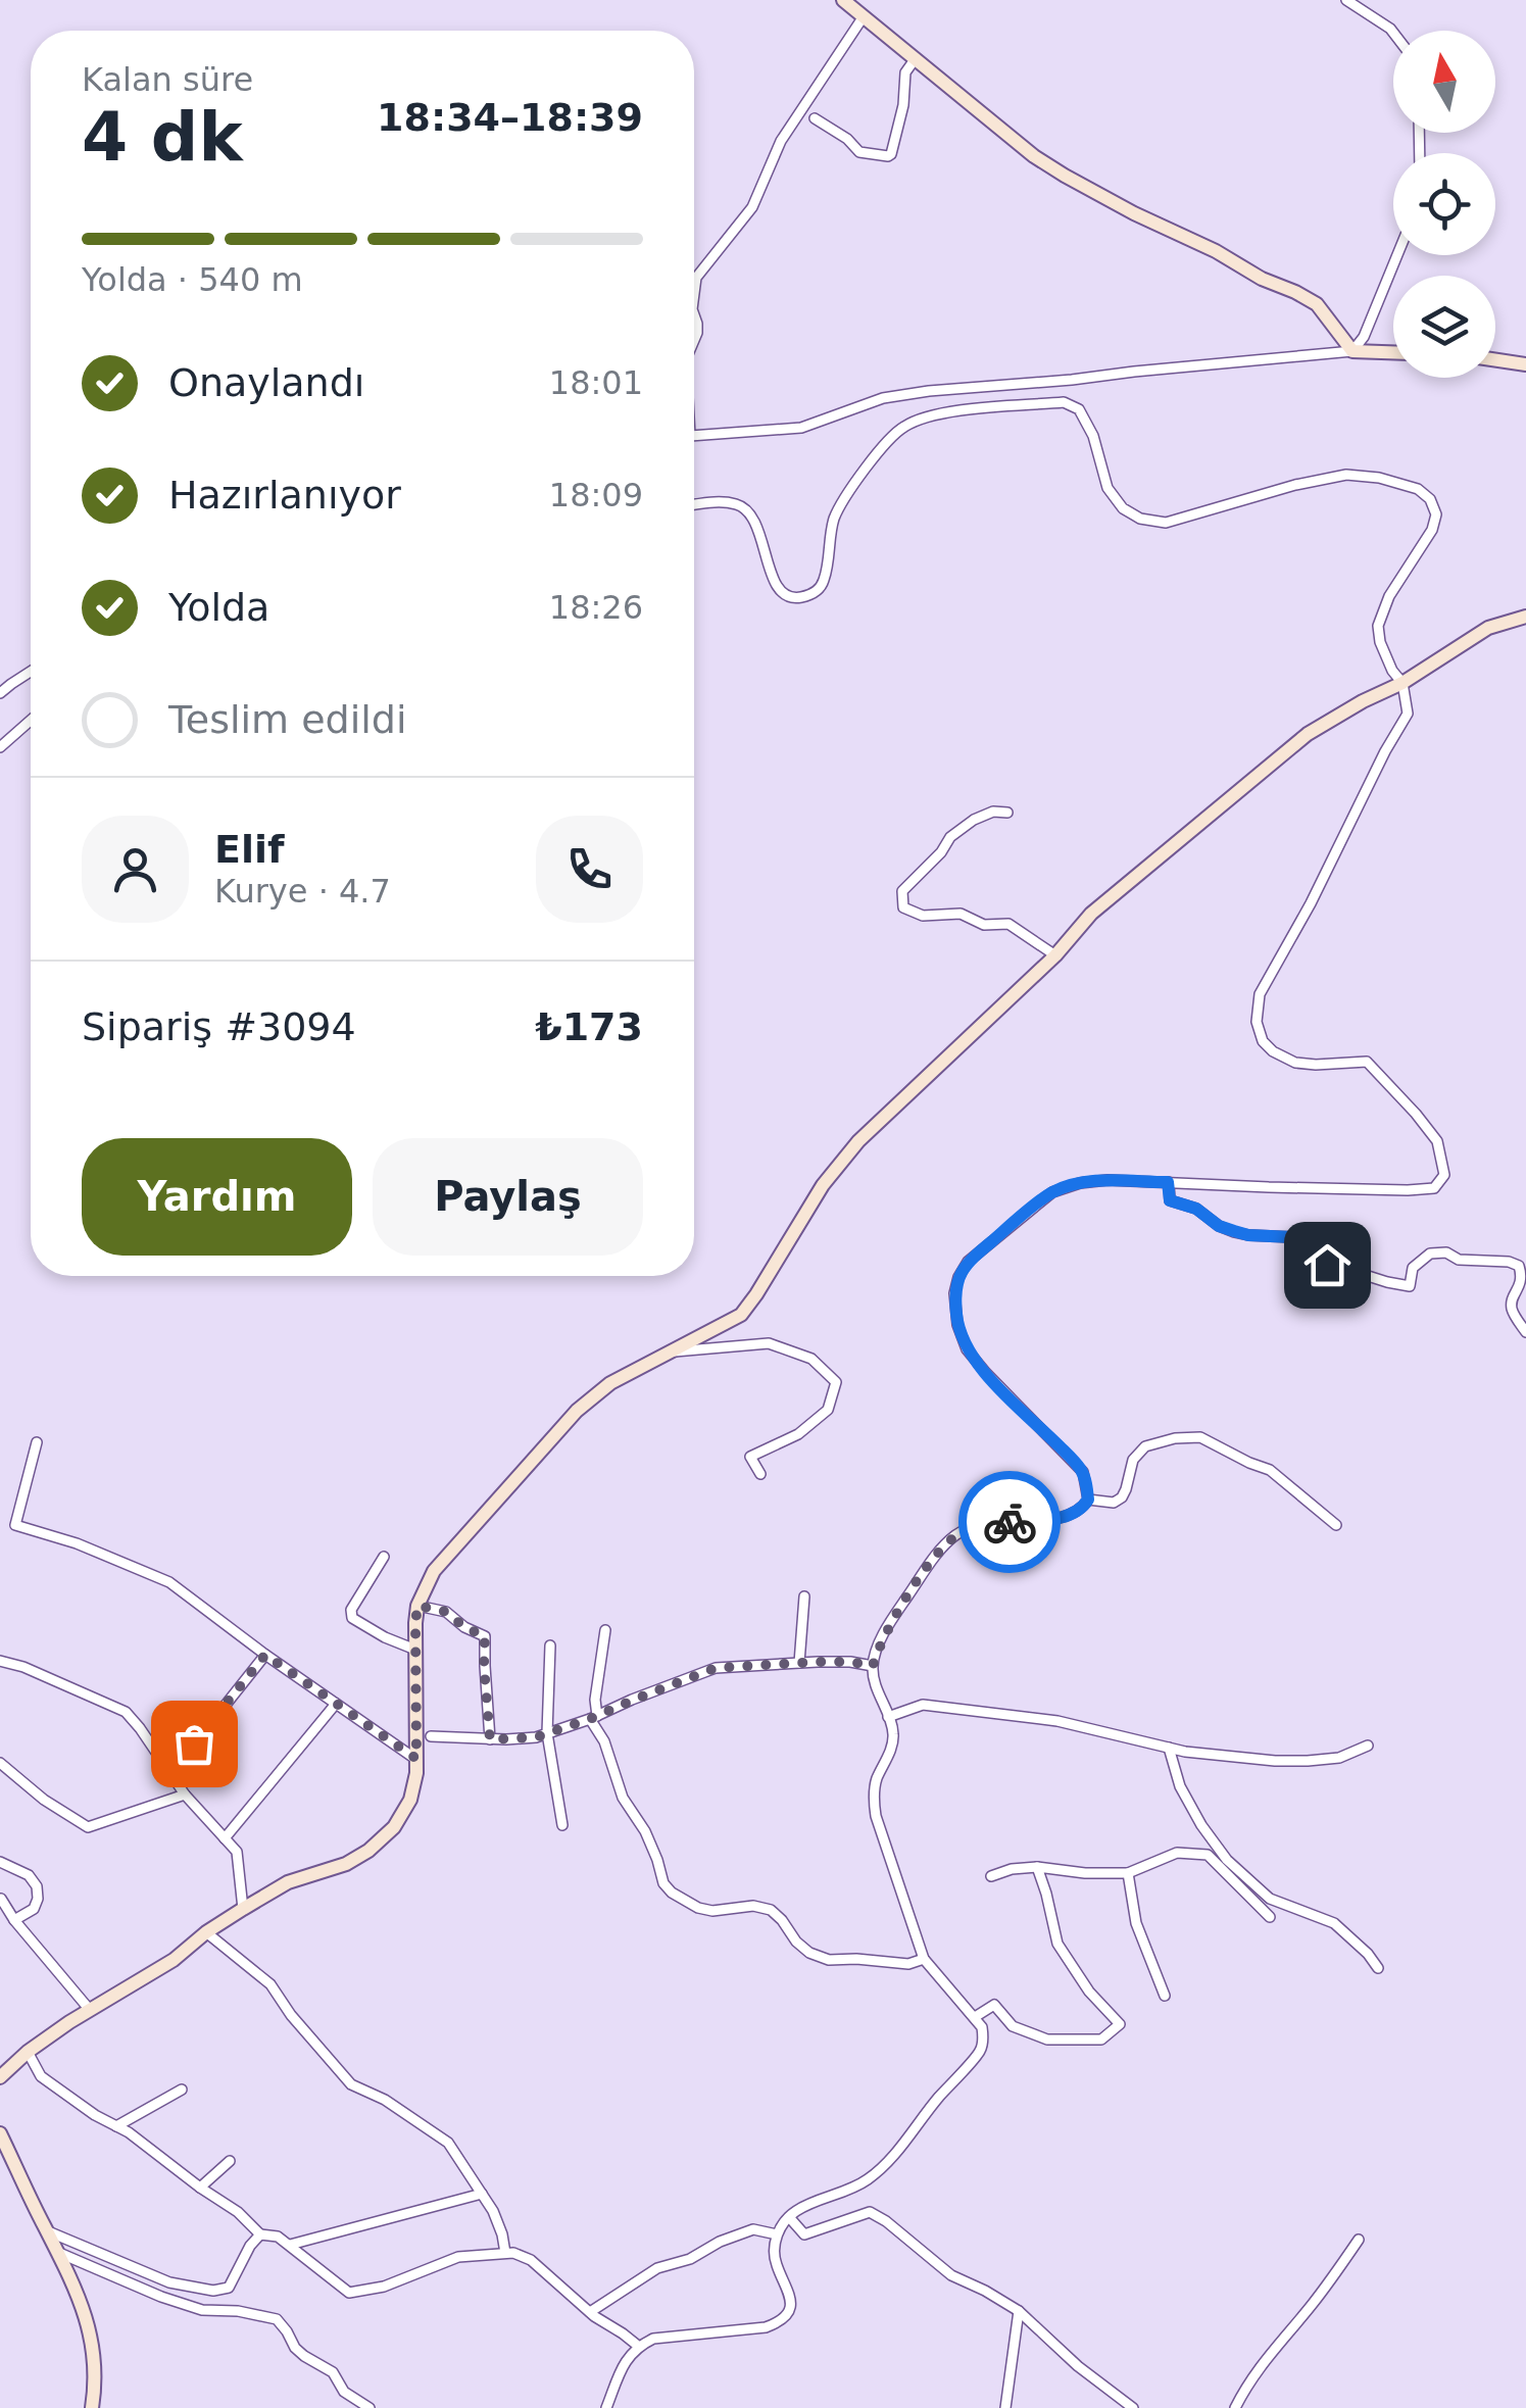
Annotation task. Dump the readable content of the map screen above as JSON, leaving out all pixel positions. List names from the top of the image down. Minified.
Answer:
{"north":"top","page":{"heading":["4 dk","Kalan süre","18:34–18:39"],"panel":["Elif","Kurye · 4.7","Sipariş #3094","₺173"],"bar":"Yolda · 540 m","list":[["Onaylandı","18:01"],["Hazırlanıyor","18:09"],["Yolda","18:26"],"Teslim edildi"],"buttons":["Yardım","Paylaş"]}}
